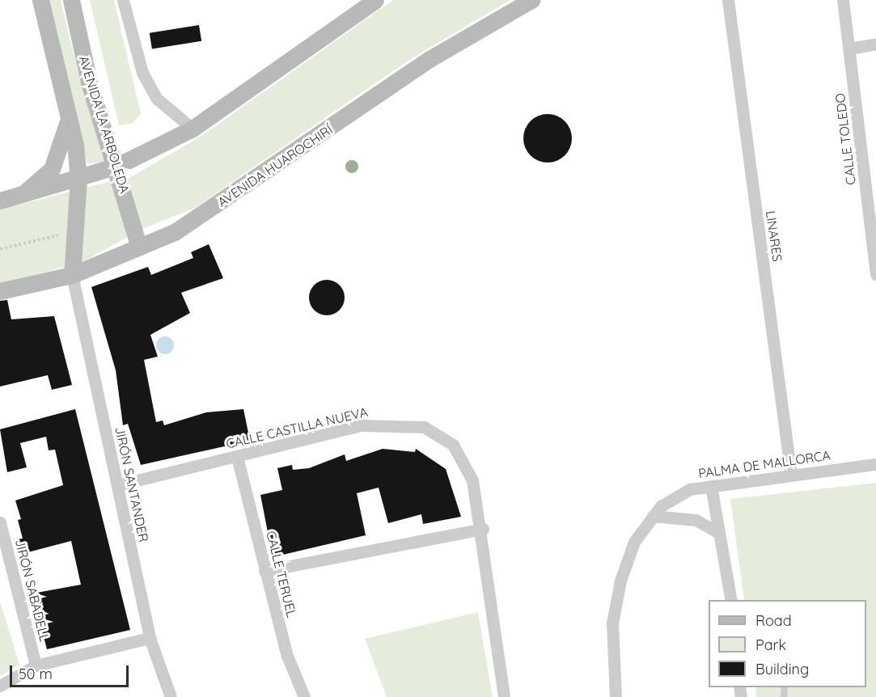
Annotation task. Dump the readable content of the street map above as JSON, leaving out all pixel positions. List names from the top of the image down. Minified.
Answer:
{"streets":{"street":["AVENIDA LA ARBOLEDA","CALLE TOLEDO","AVENIDA HUAROCHIRÍ","LINARES","CALLE CASTILLA NUEVA","PALMA DE MALLORCA","JIRÓN SANTANDER","CALLE TERUEL","JIRÓN SABADELL"]},"crossings":[["AVENIDA LA ARBOLEDA","AVENIDA HUAROCHIRÍ"],["AVENIDA LA ARBOLEDA","JIRÓN SANTANDER"],["AVENIDA HUAROCHIRÍ","JIRÓN SANTANDER"],["LINARES","PALMA DE MALLORCA"],["CALLE CASTILLA NUEVA","JIRÓN SANTANDER"],["CALLE CASTILLA NUEVA","CALLE TERUEL"]],"legend":["Road","Park","Building"],"scale_bar":"50 m"}
